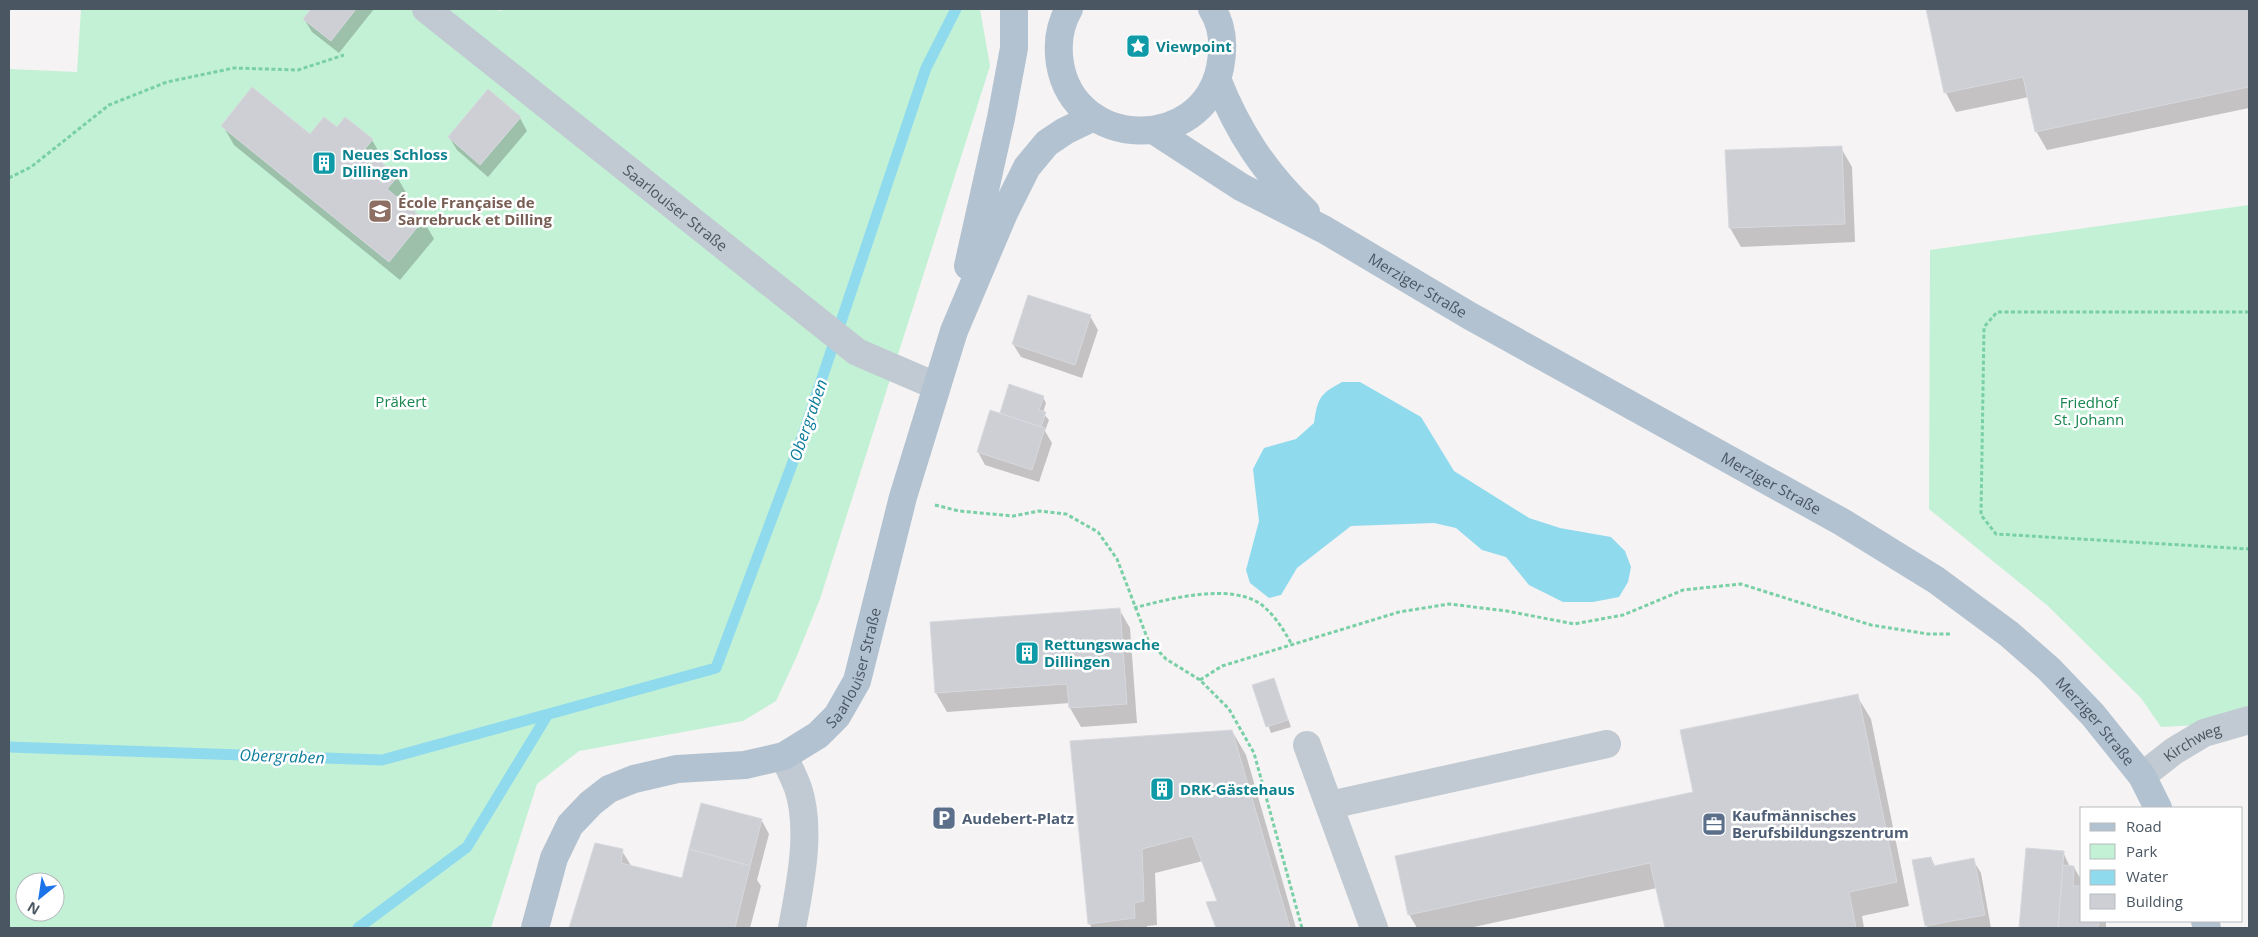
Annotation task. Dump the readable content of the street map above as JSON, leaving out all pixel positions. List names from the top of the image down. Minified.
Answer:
{"streets":{"main road":["Saarlouiser Straße","Merziger Straße"],"street":["Kirchweg"]},"crossings":[["Merziger Straße","Kirchweg"]],"water":["Obergraben"],"parks":["Präkert","Friedhof St. Johann"],"places":{"place":["Viewpoint"],"building":["Neues Schloss Dillingen","Rettungswache Dillingen","DRK-Gästehaus"],"school or university":["École Française de Sarrebruck et Dilling"],"parking":["Audebert-Platz"],"office":["Kaufmännisches Berufsbildungszentrum"]},"legend":["Road","Park","Water","Building"],"north":"bottom left"}
